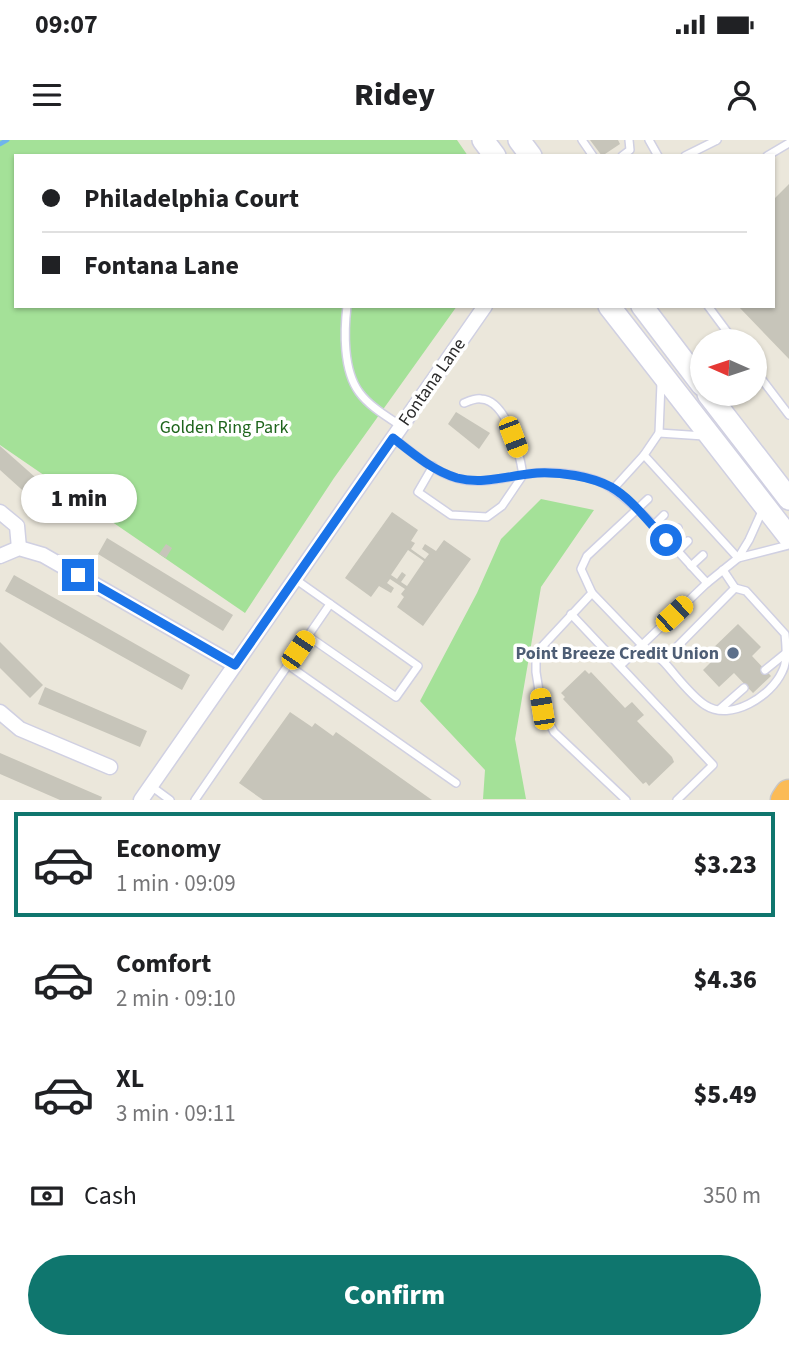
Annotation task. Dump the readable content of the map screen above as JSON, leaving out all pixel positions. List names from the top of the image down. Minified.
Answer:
{"streets":{"street":["Fontana Lane"]},"parks":["Golden Ring Park"],"places":["Point Breeze Credit Union"],"north":"left","page":{"status":"09:07","header":"Ridey","banner":["Philadelphia Court","Fontana Lane"],"bubble":"1 min","list":[{"name":"Economy","note":"1 min · 09:09","value":"$3.23"},{"name":"Comfort","note":"2 min · 09:10","value":"$4.36"},{"name":"XL","note":"3 min · 09:11","value":"$5.49"}],"pay":["Cash","350 m"],"buttons":"Confirm"}}
